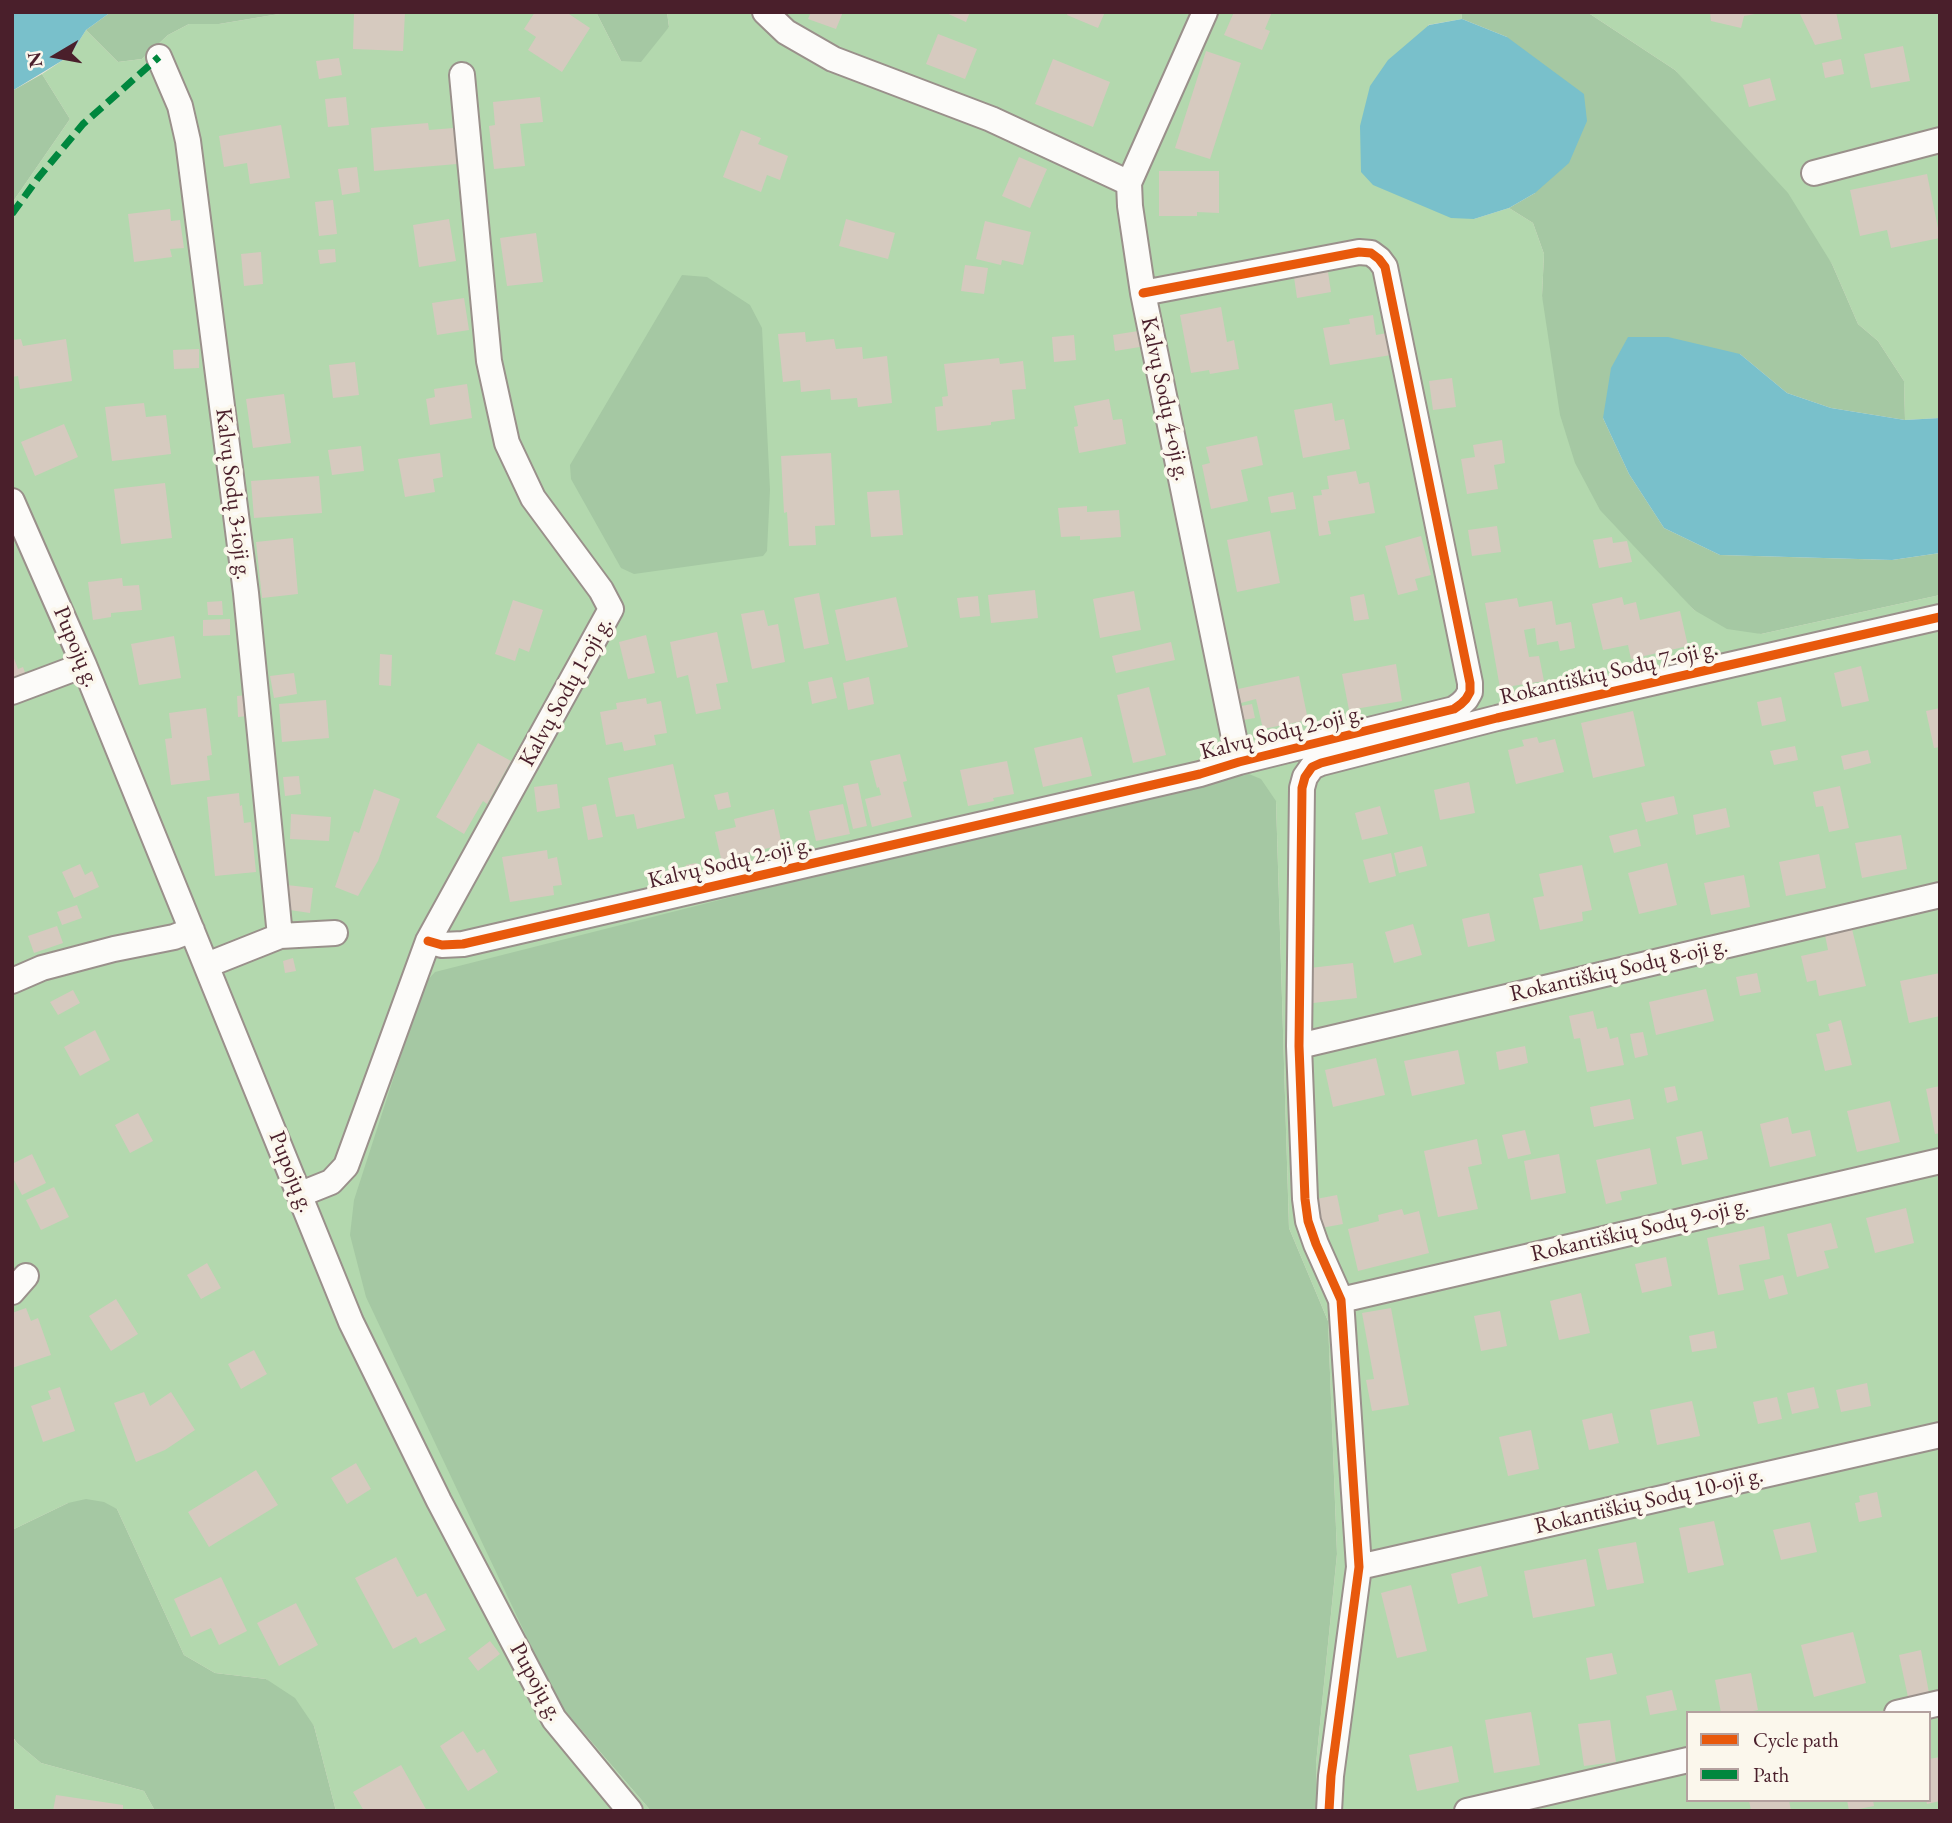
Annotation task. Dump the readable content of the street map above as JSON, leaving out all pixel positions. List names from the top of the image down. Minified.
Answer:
{"streets":{"street":["Kalvų Sodų 4-oji g.","Kalvų Sodų 3-ioji g.","Pupojų g.","Rokantiškių Sodų 7-oji g.","Kalvų Sodų 1-oji g.","Kalvų Sodų 2-oji g.","Rokantiškių Sodų 8-oji g.","Rokantiškių Sodų 9-oji g.","Rokantiškių Sodų 10-oji g."]},"crossings":[["Kalvų Sodų 4-oji g.","Kalvų Sodų 2-oji g."],["Rokantiškių Sodų 7-oji g.","Rokantiškių Sodų 8-oji g."],["Kalvų Sodų 1-oji g.","Kalvų Sodų 2-oji g."]],"legend":["Cycle path","Path"],"north":"left"}
